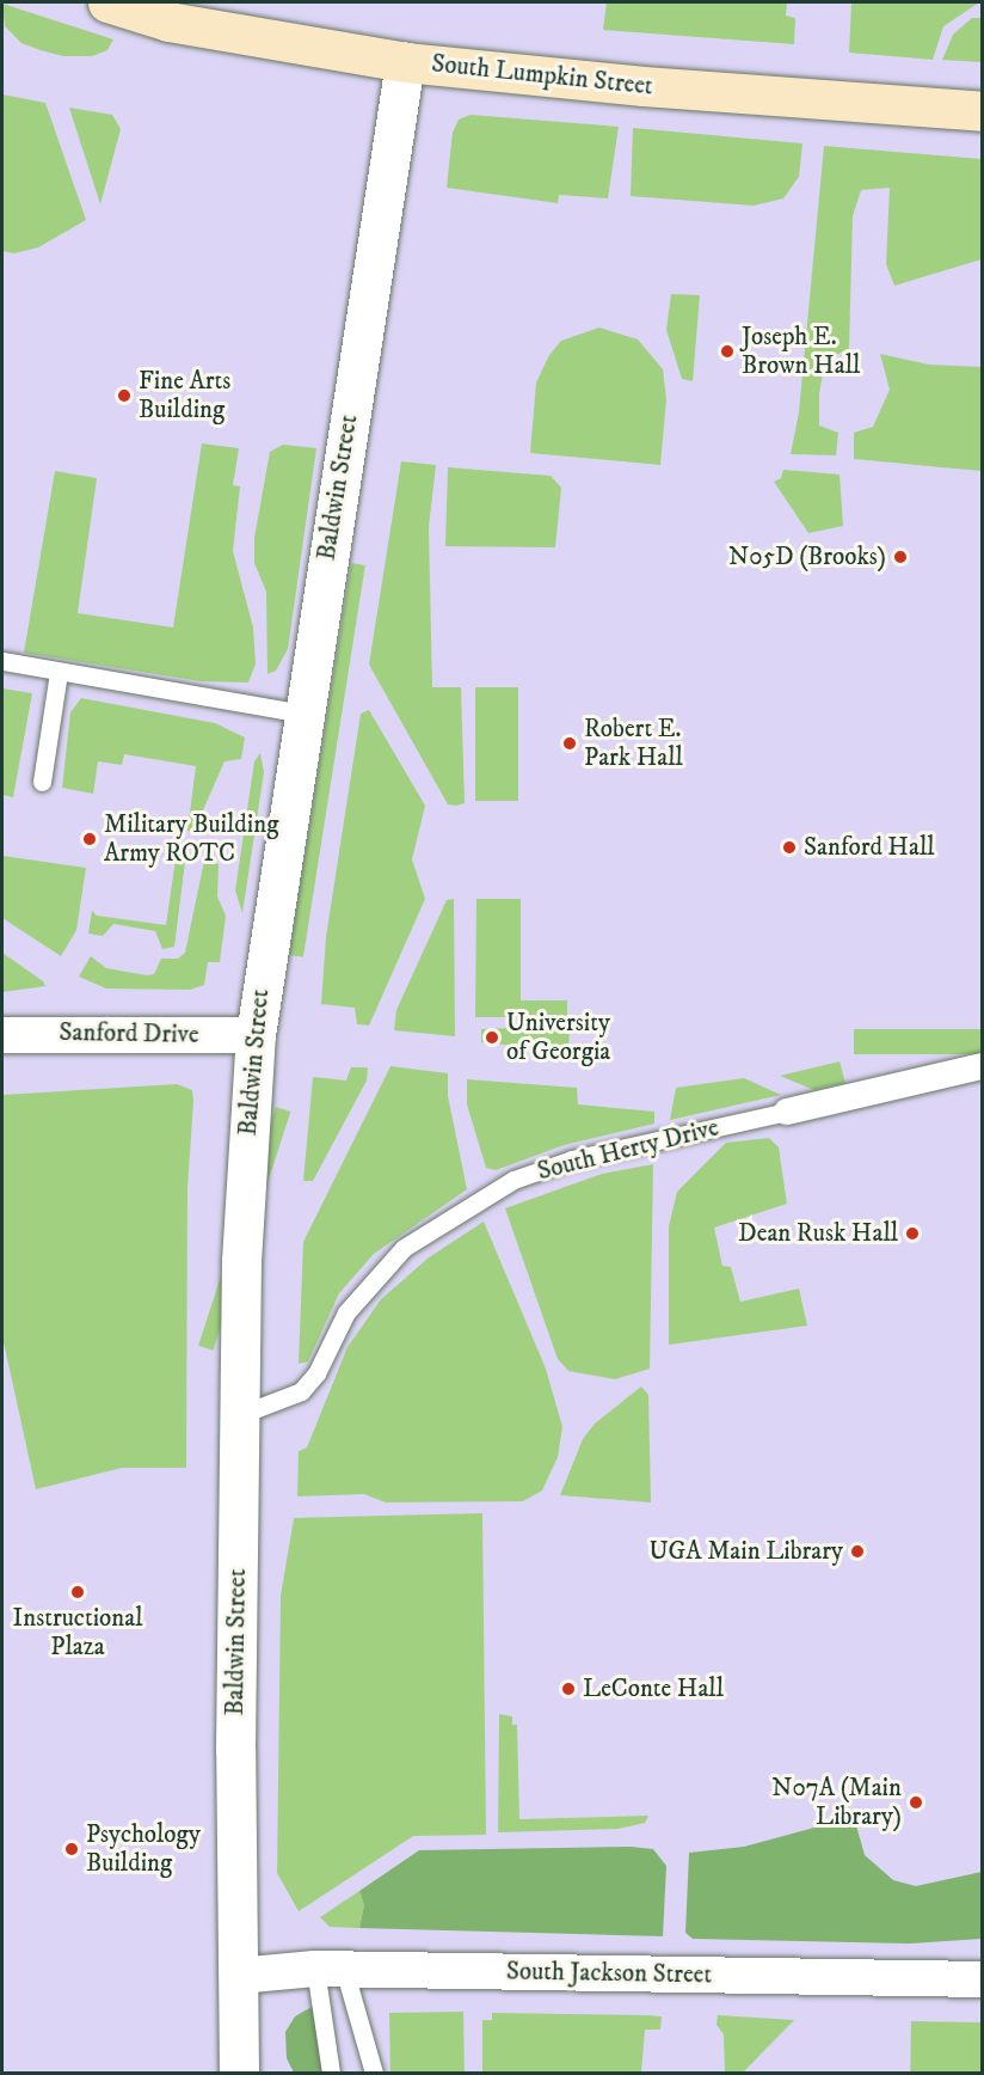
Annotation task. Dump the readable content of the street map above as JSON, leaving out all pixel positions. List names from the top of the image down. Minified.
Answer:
{"streets":{"main road":["South Lumpkin Street"],"street":["Baldwin Street","Sanford Drive","South Herty Drive","South Jackson Street"]},"crossings":[["South Lumpkin Street","Baldwin Street"],["Baldwin Street","Sanford Drive"],["Baldwin Street","South Herty Drive"],["Baldwin Street","South Jackson Street"]],"places":["Joseph E. Brown Hall","Fine Arts Building","N05D (Brooks)","Robert E. Park Hall","Military Building Army ROTC","Sanford Hall","University of Georgia","Dean Rusk Hall","UGA Main Library","Instructional Plaza","LeConte Hall","N07A (Main Library)","Psychology Building"]}
